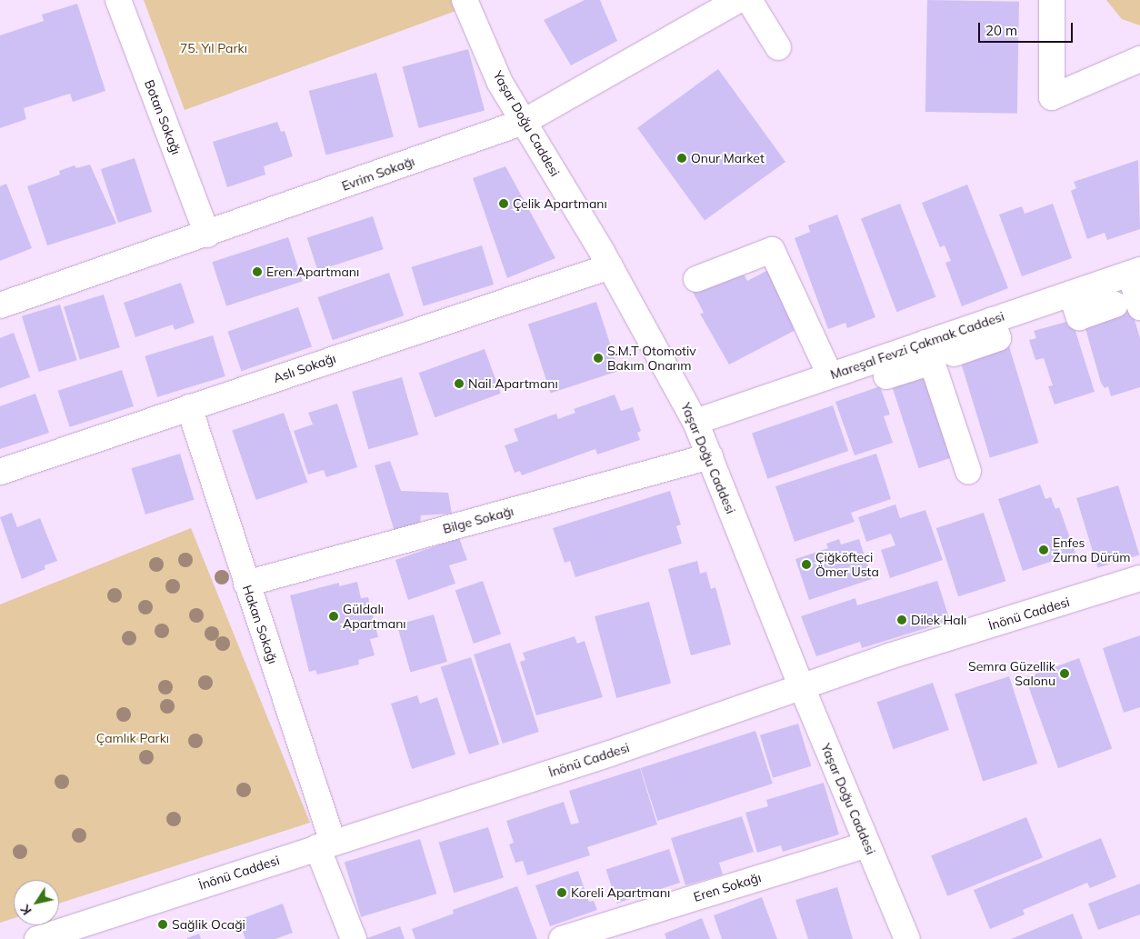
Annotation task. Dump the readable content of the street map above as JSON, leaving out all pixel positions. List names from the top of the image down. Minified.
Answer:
{"streets":{"street":["Botan Sokağı","Yaşar Doğu Caddesi","Evrim Sokağı","Mareşal Fevzi Çakmak Caddesi","Aslı Sokağı","Bilge Sokağı","İnönü Caddesi","Hakan Sokağı","Eren Sokağı"]},"crossings":[["Botan Sokağı","Evrim Sokağı"],["Yaşar Doğu Caddesi","Evrim Sokağı"],["Yaşar Doğu Caddesi","Mareşal Fevzi Çakmak Caddesi"],["Yaşar Doğu Caddesi","Aslı Sokağı"],["Yaşar Doğu Caddesi","Bilge Sokağı"],["Yaşar Doğu Caddesi","İnönü Caddesi"],["Yaşar Doğu Caddesi","Eren Sokağı"],["Aslı Sokağı","Hakan Sokağı"],["Bilge Sokağı","Hakan Sokağı"],["İnönü Caddesi","Hakan Sokağı"]],"parks":["75. Yıl Parkı","Çamlık Parkı"],"places":["Onur Market","Çelik Apartmanı","Eren Apartmanı","S.M.T Otomotiv Bakım Onarım","Nail Apartmanı","Enfes Zurna Dürüm","Çiğköfteci Ömer Usta","Güldalı Apartmanı","Dilek Halı","Semra Güzellik Salonu","Koreli Apartmanı","Sağlik Ocaği"],"scale_bar":"20 m","north":"bottom left"}
